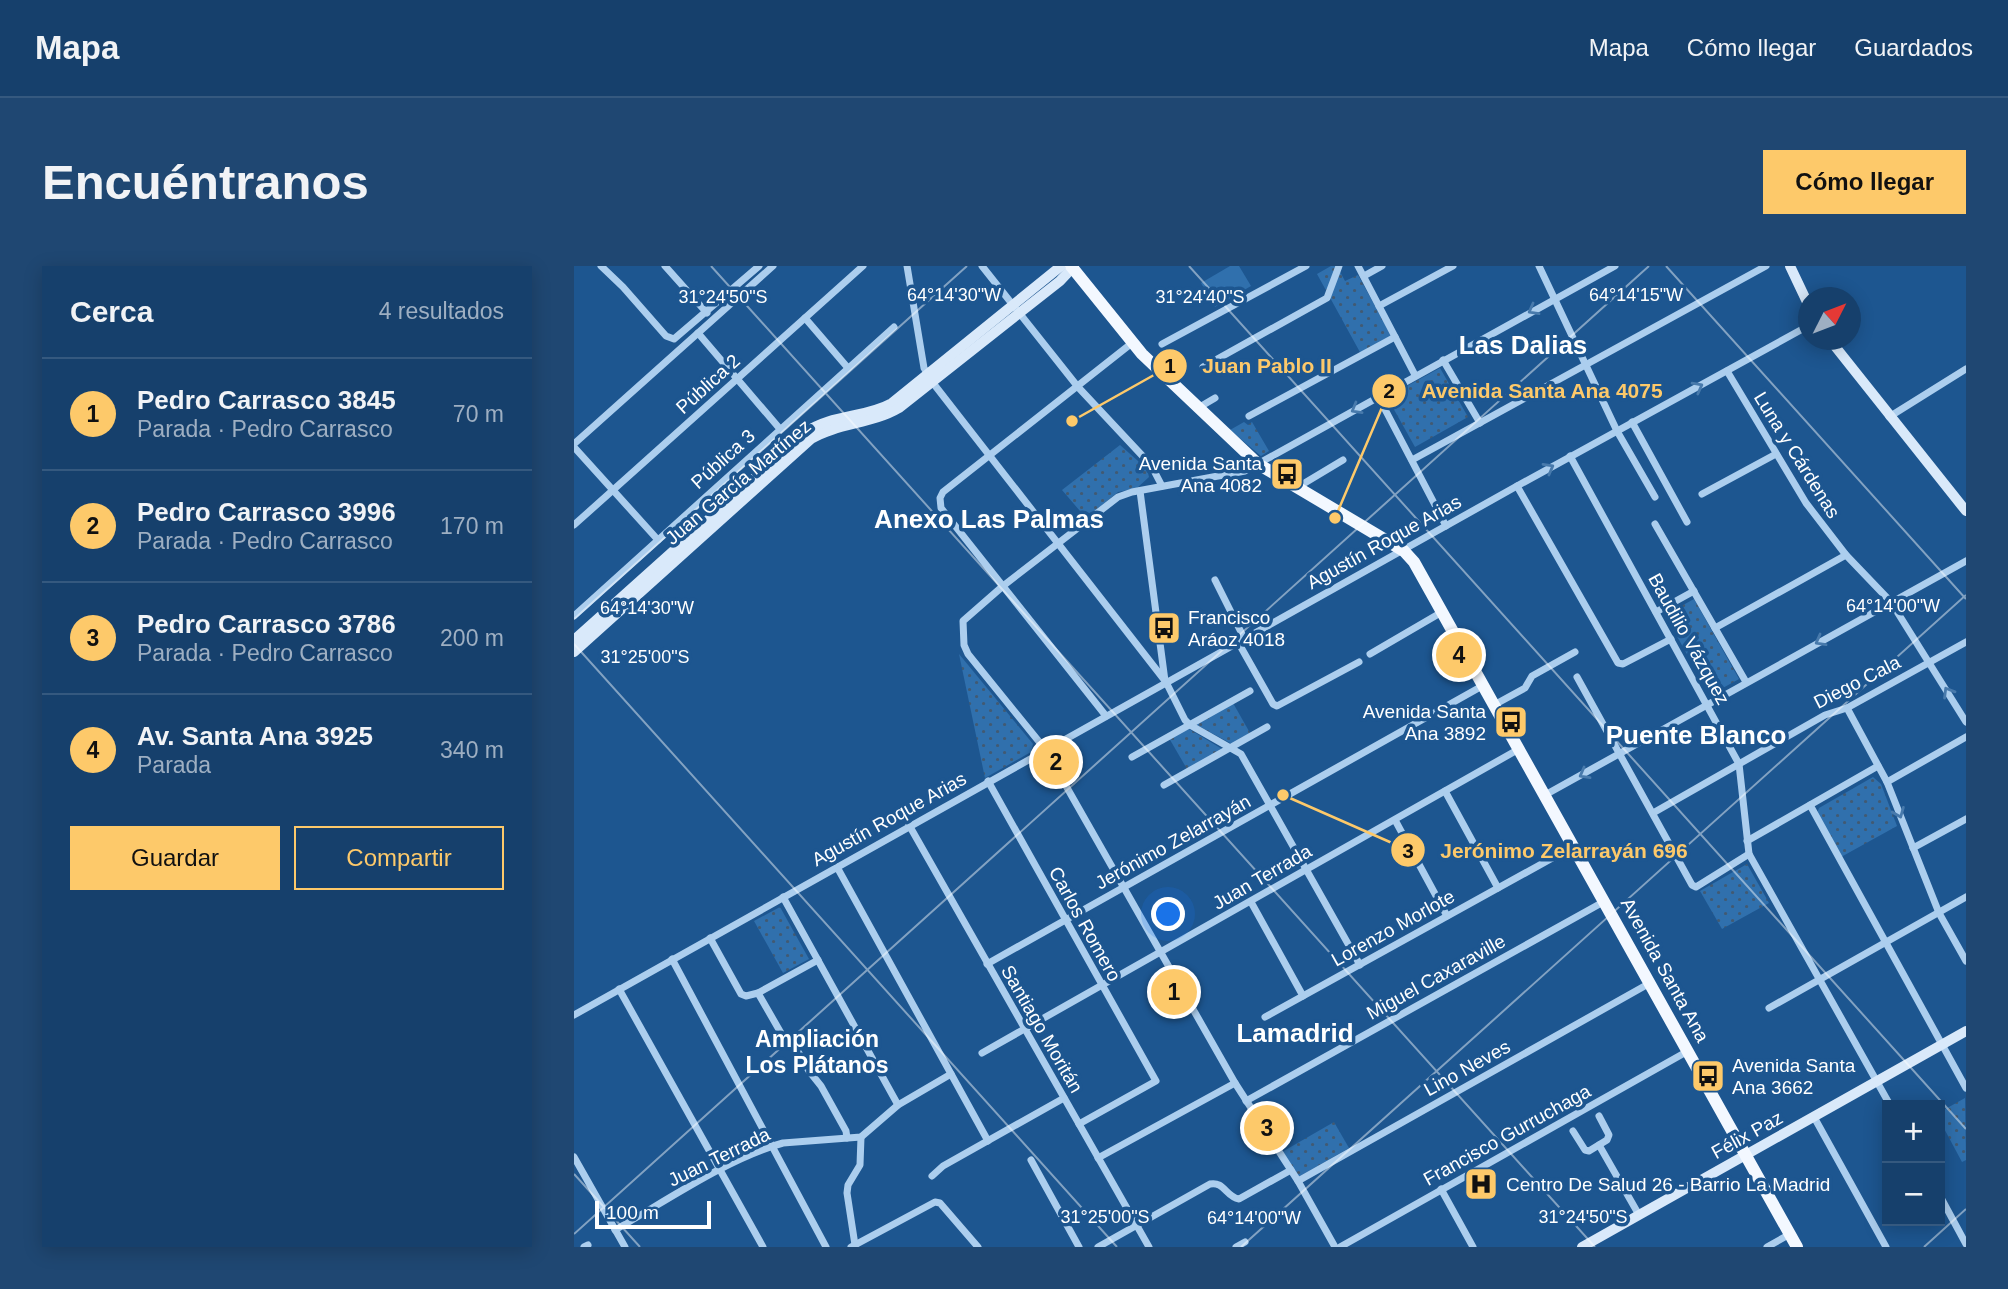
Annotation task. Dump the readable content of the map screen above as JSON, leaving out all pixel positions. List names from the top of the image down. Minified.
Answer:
{"streets":{"main road":["Juan García Martínez","Avenida Santa Ana","Félix Paz"],"street":["Pública 2","Luna y Cárdenas","Pública 3","Agustín Roque Arias","Baudilio Vázquez","Diego Cala","Jerónimo Zelarrayán","Juan Terrada","Carlos Romero","Lorenzo Morlote","Miguel Caxaraville","Santiago Moritán","Lino Neves","Francisco Gurruchaga"]},"crossings":[["Luna y Cárdenas","Agustín Roque Arias"],["Luna y Cárdenas","Diego Cala"],["Juan García Martínez","Avenida Santa Ana"],["Agustín Roque Arias","Baudilio Vázquez"],["Agustín Roque Arias","Carlos Romero"],["Agustín Roque Arias","Avenida Santa Ana"],["Agustín Roque Arias","Santiago Moritán"],["Baudilio Vázquez","Diego Cala"],["Baudilio Vázquez","Félix Paz"],["Jerónimo Zelarrayán","Carlos Romero"],["Jerónimo Zelarrayán","Avenida Santa Ana"],["Jerónimo Zelarrayán","Santiago Moritán"],["Juan Terrada","Carlos Romero"],["Juan Terrada","Avenida Santa Ana"],["Juan Terrada","Santiago Moritán"],["Carlos Romero","Santiago Moritán"],["Lorenzo Morlote","Avenida Santa Ana"],["Avenida Santa Ana","Miguel Caxaraville"],["Avenida Santa Ana","Lino Neves"],["Avenida Santa Ana","Francisco Gurruchaga"],["Avenida Santa Ana","Félix Paz"]],"districts":["Las Dalias","Anexo Las Palmas","Puente Blanco","Lamadrid","Ampliación Los Plátanos"],"places":{"other":["Juan Pablo II","Avenida Santa Ana 4075","Jerónimo Zelarrayán 696"],"bus stop":["Avenida Santa Ana 4082","Francisco Aráoz 4018","Avenida Santa Ana 3892","Avenida Santa Ana 3662"],"hospital":["Centro De Salud 26 - Barrio La Madrid"]},"scale_bar":"100 m","north":"top right","page":{"header":"Mapa","nav":["Mapa","Cómo llegar","Guardados"],"buttons":["Cómo llegar",["Guardar","Compartir"]],"title":"Encuéntranos","heading":["Cerca","4 resultados"],"list":[{"mark":"1","name":"Pedro Carrasco 3845","note":"Parada · Pedro Carrasco","value":"70 m"},{"mark":"2","name":"Pedro Carrasco 3996","note":"Parada · Pedro Carrasco","value":"170 m"},{"mark":"3","name":"Pedro Carrasco 3786","note":"Parada · Pedro Carrasco","value":"200 m"},{"mark":"4","name":"Av. Santa Ana 3925","note":"Parada","value":"340 m"}],"pins":["4","2","1","3"],"map_buttons":["+","−"],"scale":"100 m"},"coordinates":["64°14'30\"W","64°14'15\"W","31°24'50\"S","31°24'40\"S","64°14'00\"W","31°25'00\"S"]}
